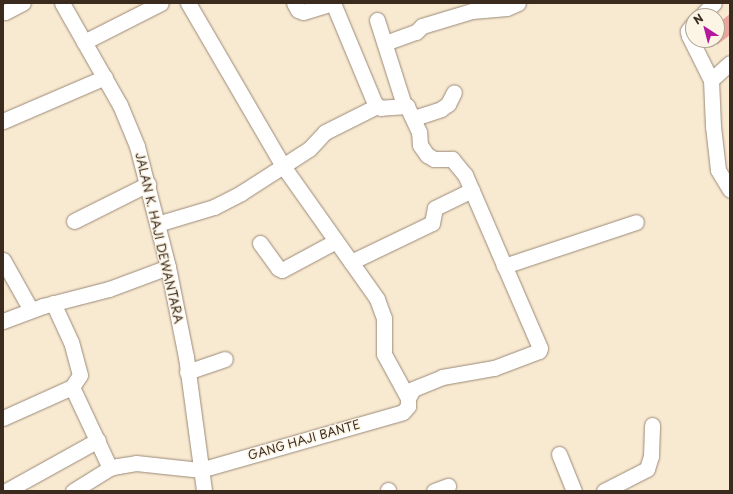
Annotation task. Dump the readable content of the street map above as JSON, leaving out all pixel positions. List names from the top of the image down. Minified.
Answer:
{"streets":{"street":["JALAN K. HAJI DEWANTARA","GANG HAJI BANTE"]},"crossings":[["JALAN K. HAJI DEWANTARA","GANG HAJI BANTE"]],"north":"top left"}
